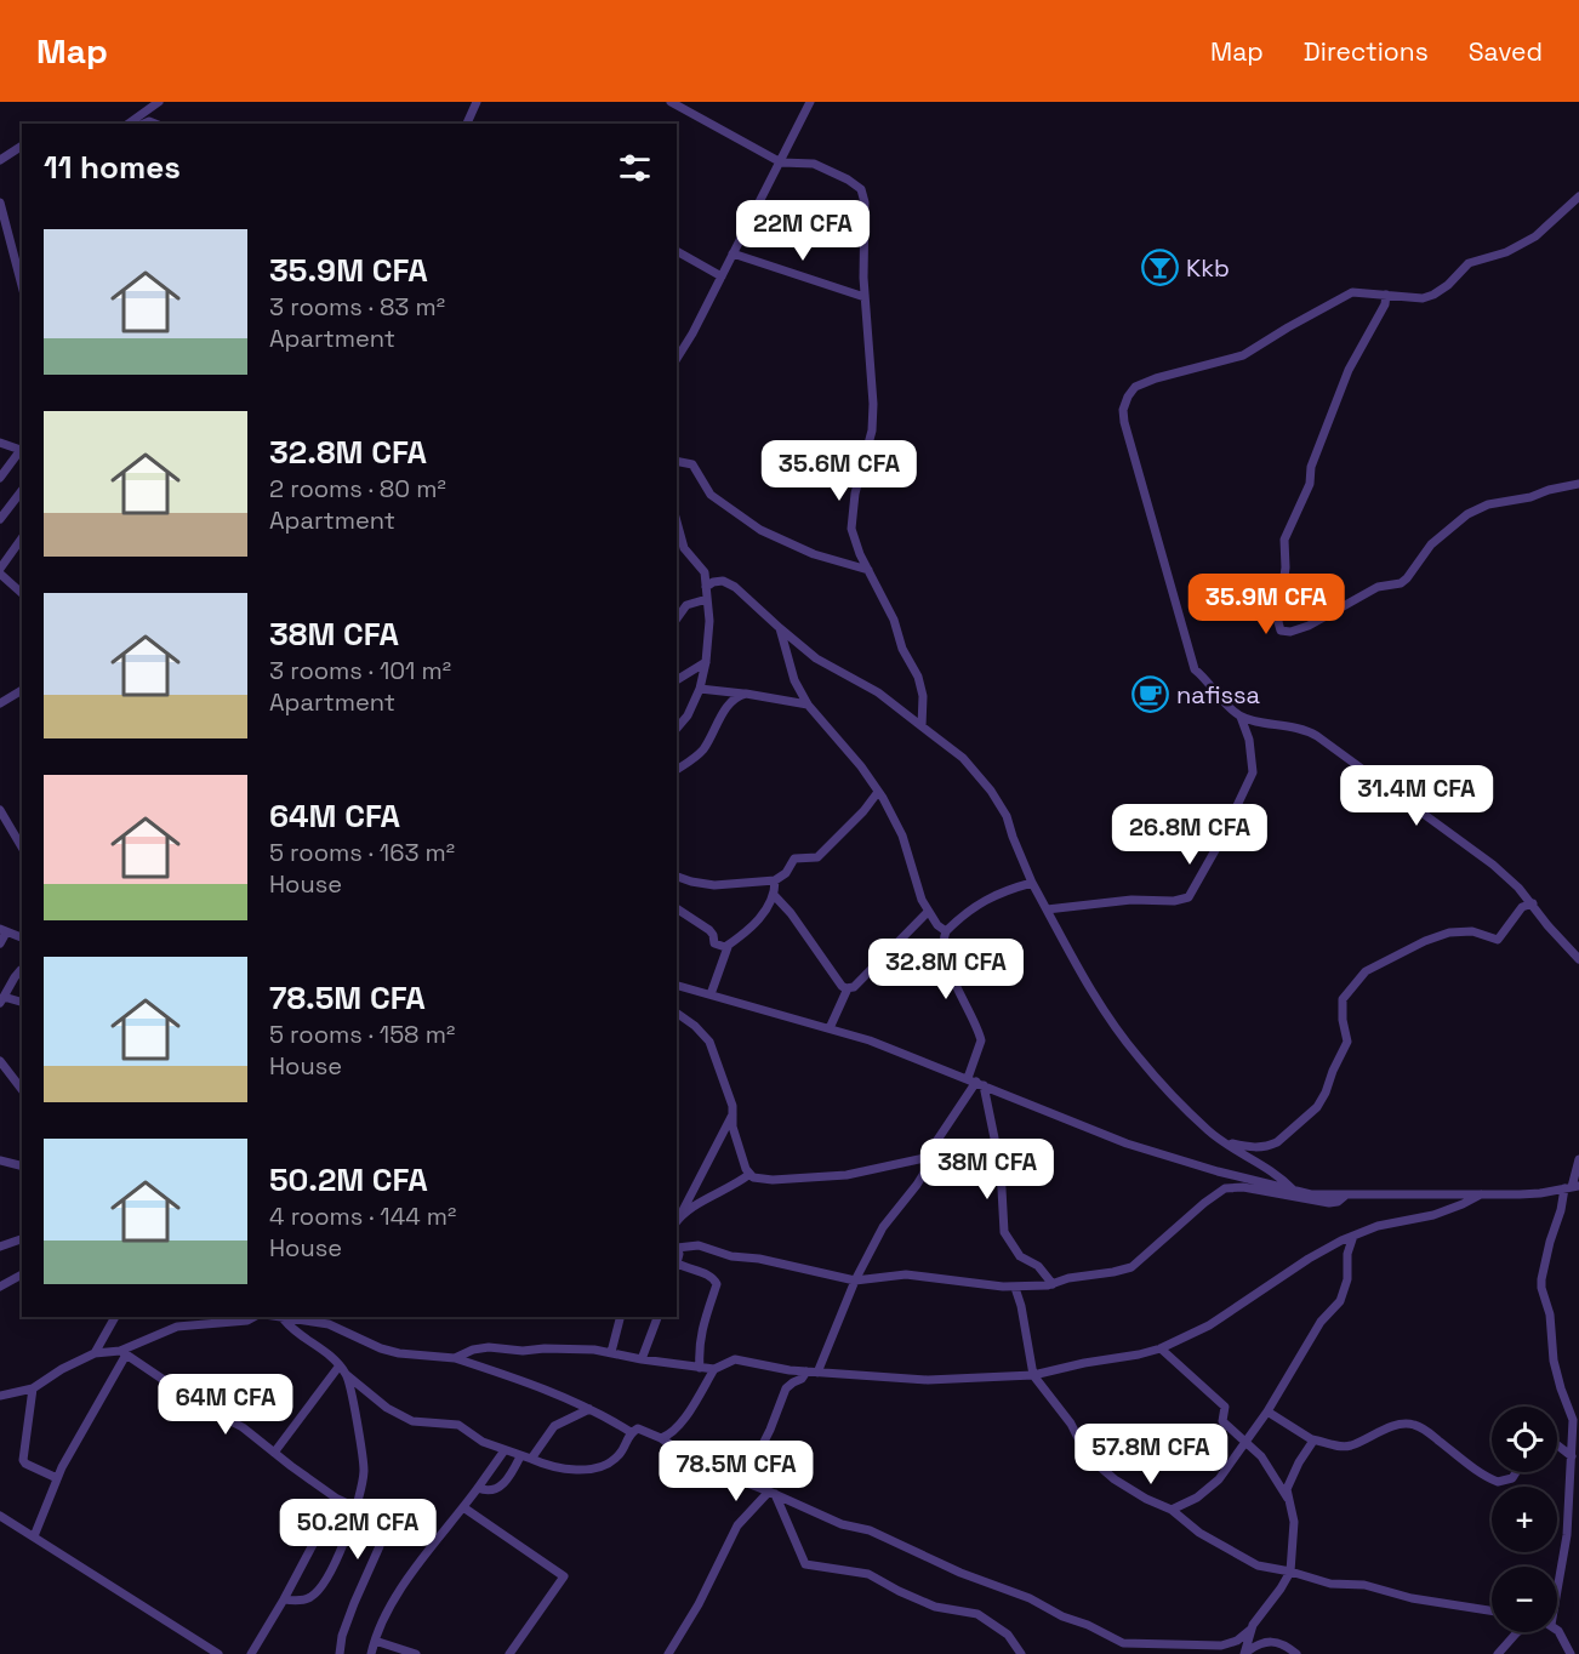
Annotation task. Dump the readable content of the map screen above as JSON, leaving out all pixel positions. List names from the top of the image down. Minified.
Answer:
{"places":{"bar":["Kkb"],"cafe":["nafissa"]},"page":{"header":"Map","nav":["Map","Directions","Saved"],"heading":"11 homes","price":["22M CFA","35.6M CFA","35.9M CFA","31.4M CFA","26.8M CFA","32.8M CFA","38M CFA","64M CFA","57.8M CFA","78.5M CFA","50.2M CFA"],"list":[{"name":"35.9M CFA","note":"3 rooms · 83 m² · Apartment"},{"name":"32.8M CFA","note":"2 rooms · 80 m² · Apartment"},{"name":"38M CFA","note":"3 rooms · 101 m² · Apartment"},{"name":"64M CFA","note":"5 rooms · 163 m² · House"},{"name":"78.5M CFA","note":"5 rooms · 158 m² · House"},{"name":"50.2M CFA","note":"4 rooms · 144 m² · House"}],"map_buttons":["+","−"]}}
